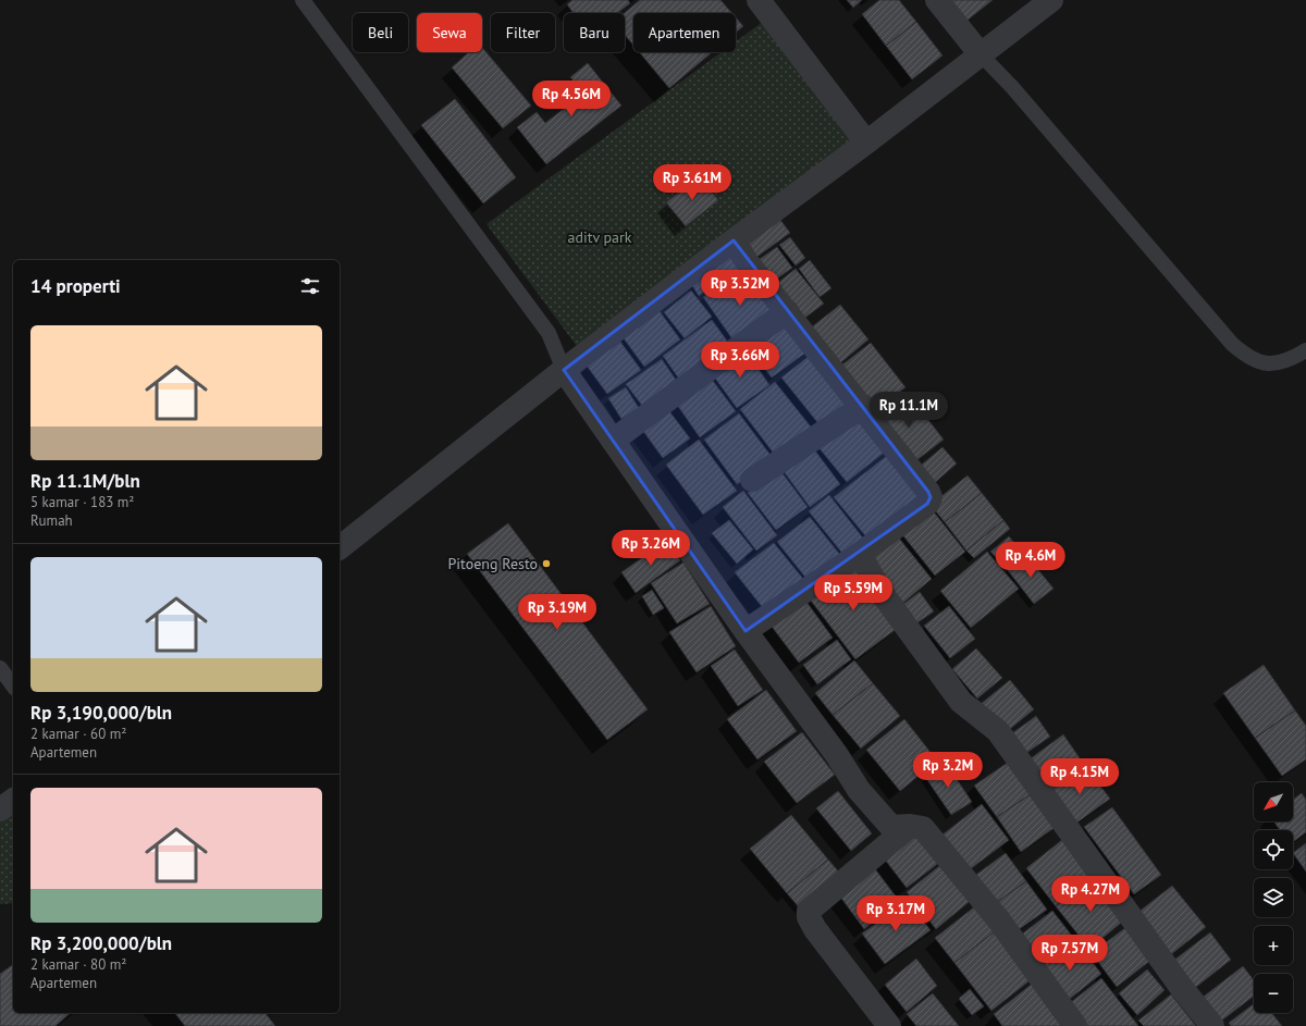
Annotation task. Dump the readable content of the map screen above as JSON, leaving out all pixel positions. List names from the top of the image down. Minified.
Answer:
{"parks":["aditv park"],"places":["Pitoeng Resto"],"north":"bottom left","page":{"chip":["Beli","Sewa","Filter","Baru","Apartemen"],"price":["Rp 4.56M","Rp 3.61M","Rp 3.52M","Rp 3.66M","Rp 11.1M","Rp 3.26M","Rp 4.6M","Rp 5.59M","Rp 3.19M","Rp 3.2M","Rp 4.15M","Rp 4.27M","Rp 3.17M","Rp 7.57M"],"heading":"14 properti","list":[{"name":"Rp 11.1M/bln","note":"5 kamar · 183 m² · Rumah"},{"name":"Rp 3,190,000/bln","note":"2 kamar · 60 m² · Apartemen"},{"name":"Rp 3,200,000/bln","note":"2 kamar · 80 m² · Apartemen"}],"map_buttons":["+","−"]}}
